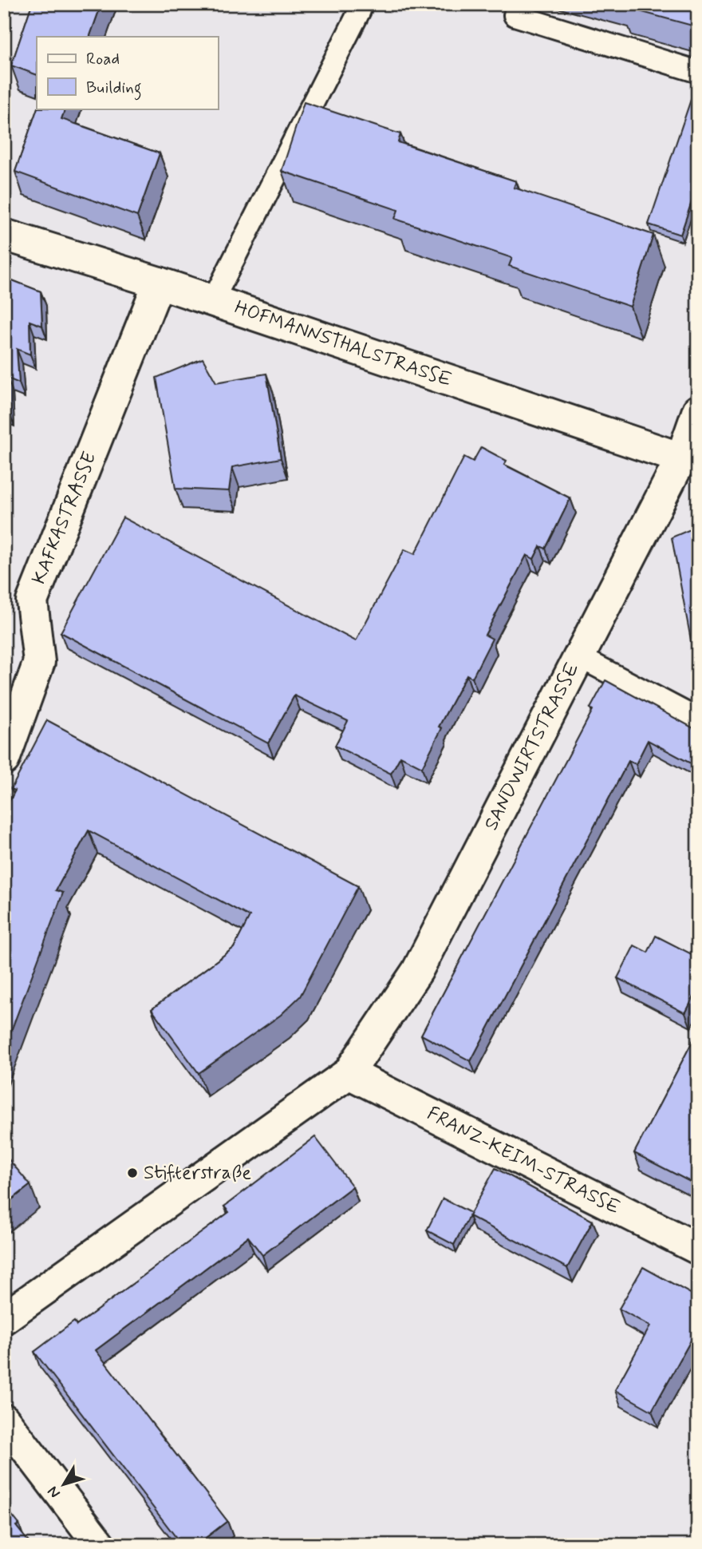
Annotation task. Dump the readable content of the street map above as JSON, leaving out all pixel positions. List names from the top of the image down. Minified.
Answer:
{"streets":{"street":["HOFMANNSTHALSTRASSE","KAFKASTRASSE","SANDWIRTSTRASSE","FRANZ-KEIM-STRASSE"]},"crossings":[["HOFMANNSTHALSTRASSE","KAFKASTRASSE"],["HOFMANNSTHALSTRASSE","SANDWIRTSTRASSE"],["SANDWIRTSTRASSE","FRANZ-KEIM-STRASSE"]],"places":["Stifterstraße"],"legend":["Road","Building"],"north":"bottom left"}
